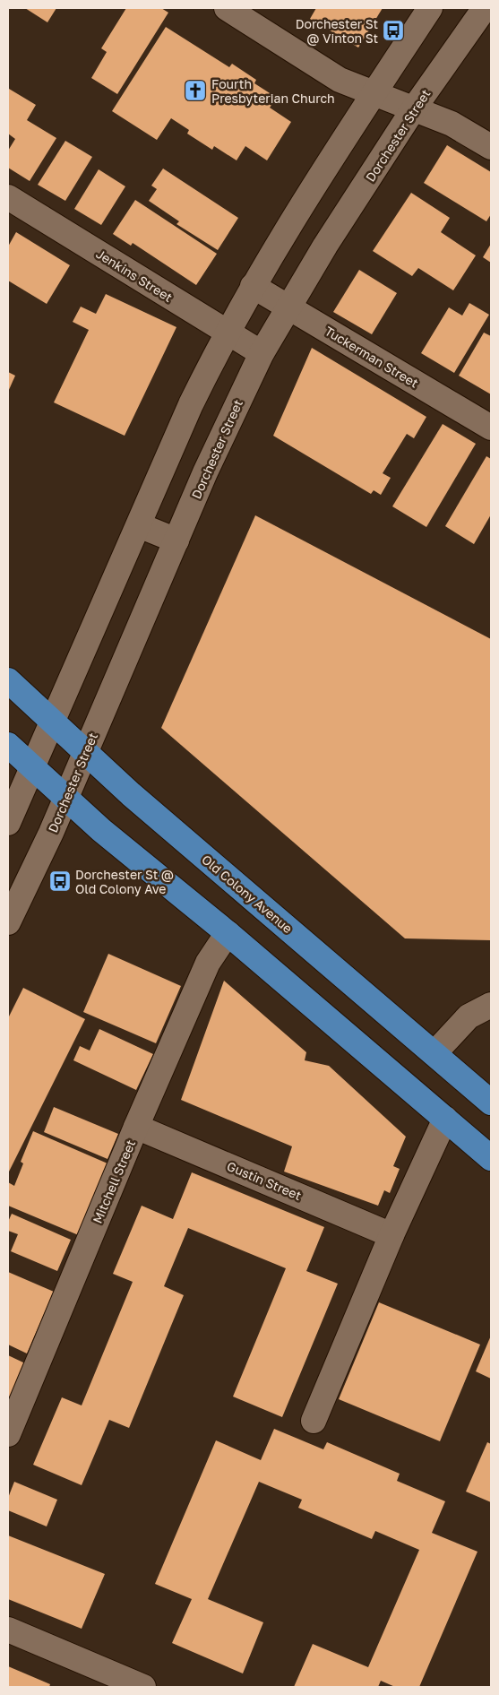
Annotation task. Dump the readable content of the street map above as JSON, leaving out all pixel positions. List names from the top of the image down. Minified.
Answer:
{"streets":{"main road":["Old Colony Avenue"],"street":["Dorchester Street","Jenkins Street","Tuckerman Street","Gustin Street","Mitchell Street"]},"crossings":[["Dorchester Street","Jenkins Street"],["Dorchester Street","Tuckerman Street"],["Dorchester Street","Old Colony Avenue"],["Gustin Street","Mitchell Street"]],"places":{"bus stop":["Dorchester St @ Vinton St","Dorchester St @ Old Colony Ave"],"church":["Fourth Presbyterian Church"]}}
